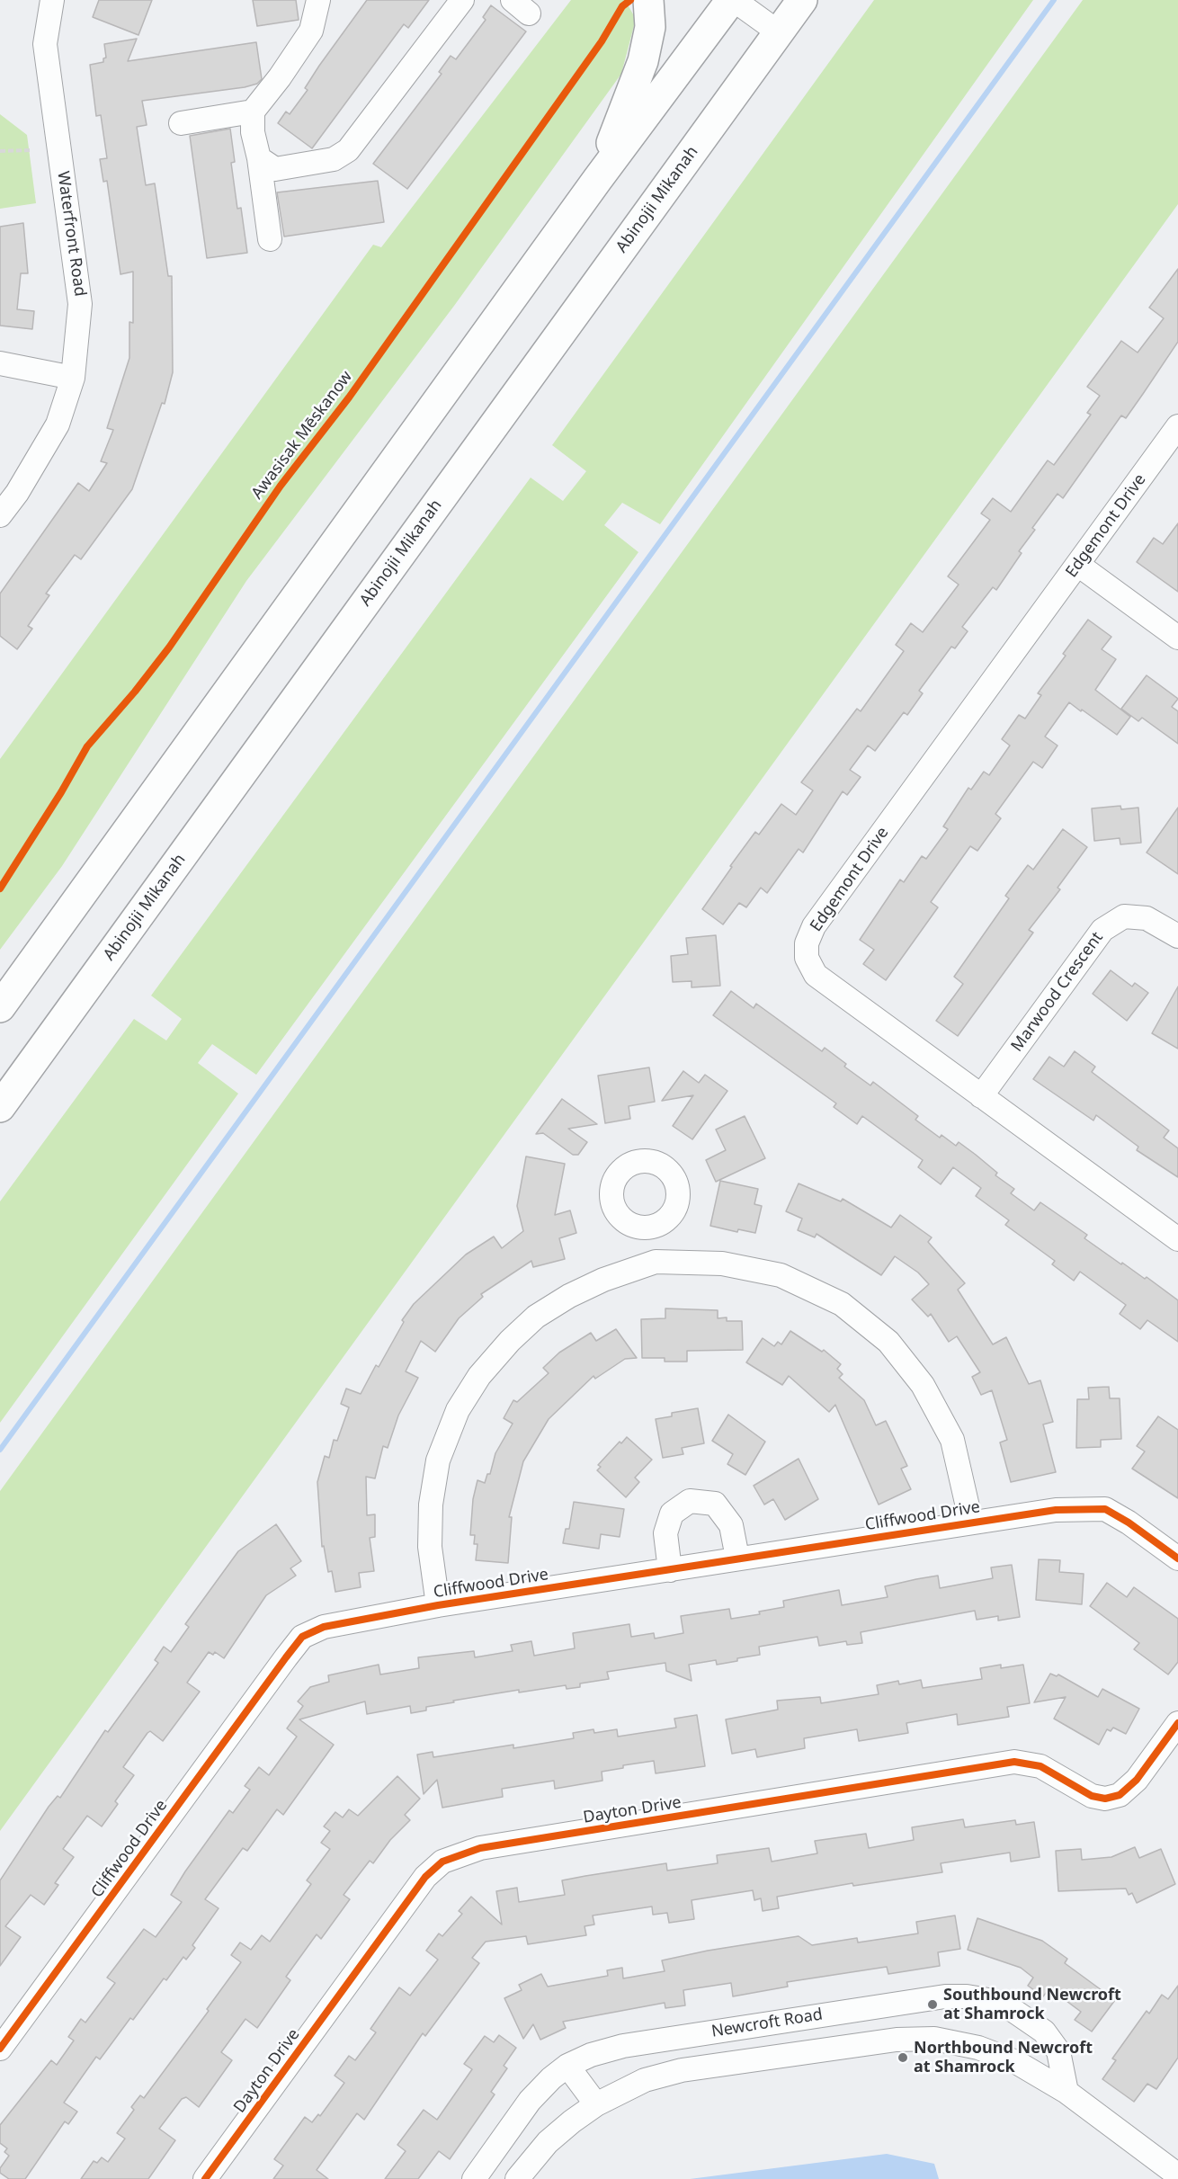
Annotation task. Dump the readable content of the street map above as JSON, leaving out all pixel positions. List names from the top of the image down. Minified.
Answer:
{"streets":{"main road":["Abinojii Mikanah"],"street":["Waterfront Road","Edgemont Drive","Marwood Crescent","Cliffwood Drive","Dayton Drive","Newcroft Road"],"cycle path":["Awasisak Mēskanow"]},"crossings":[["Edgemont Drive","Marwood Crescent"]],"places":["Southbound Newcroft at Shamrock","Northbound Newcroft at Shamrock"]}
